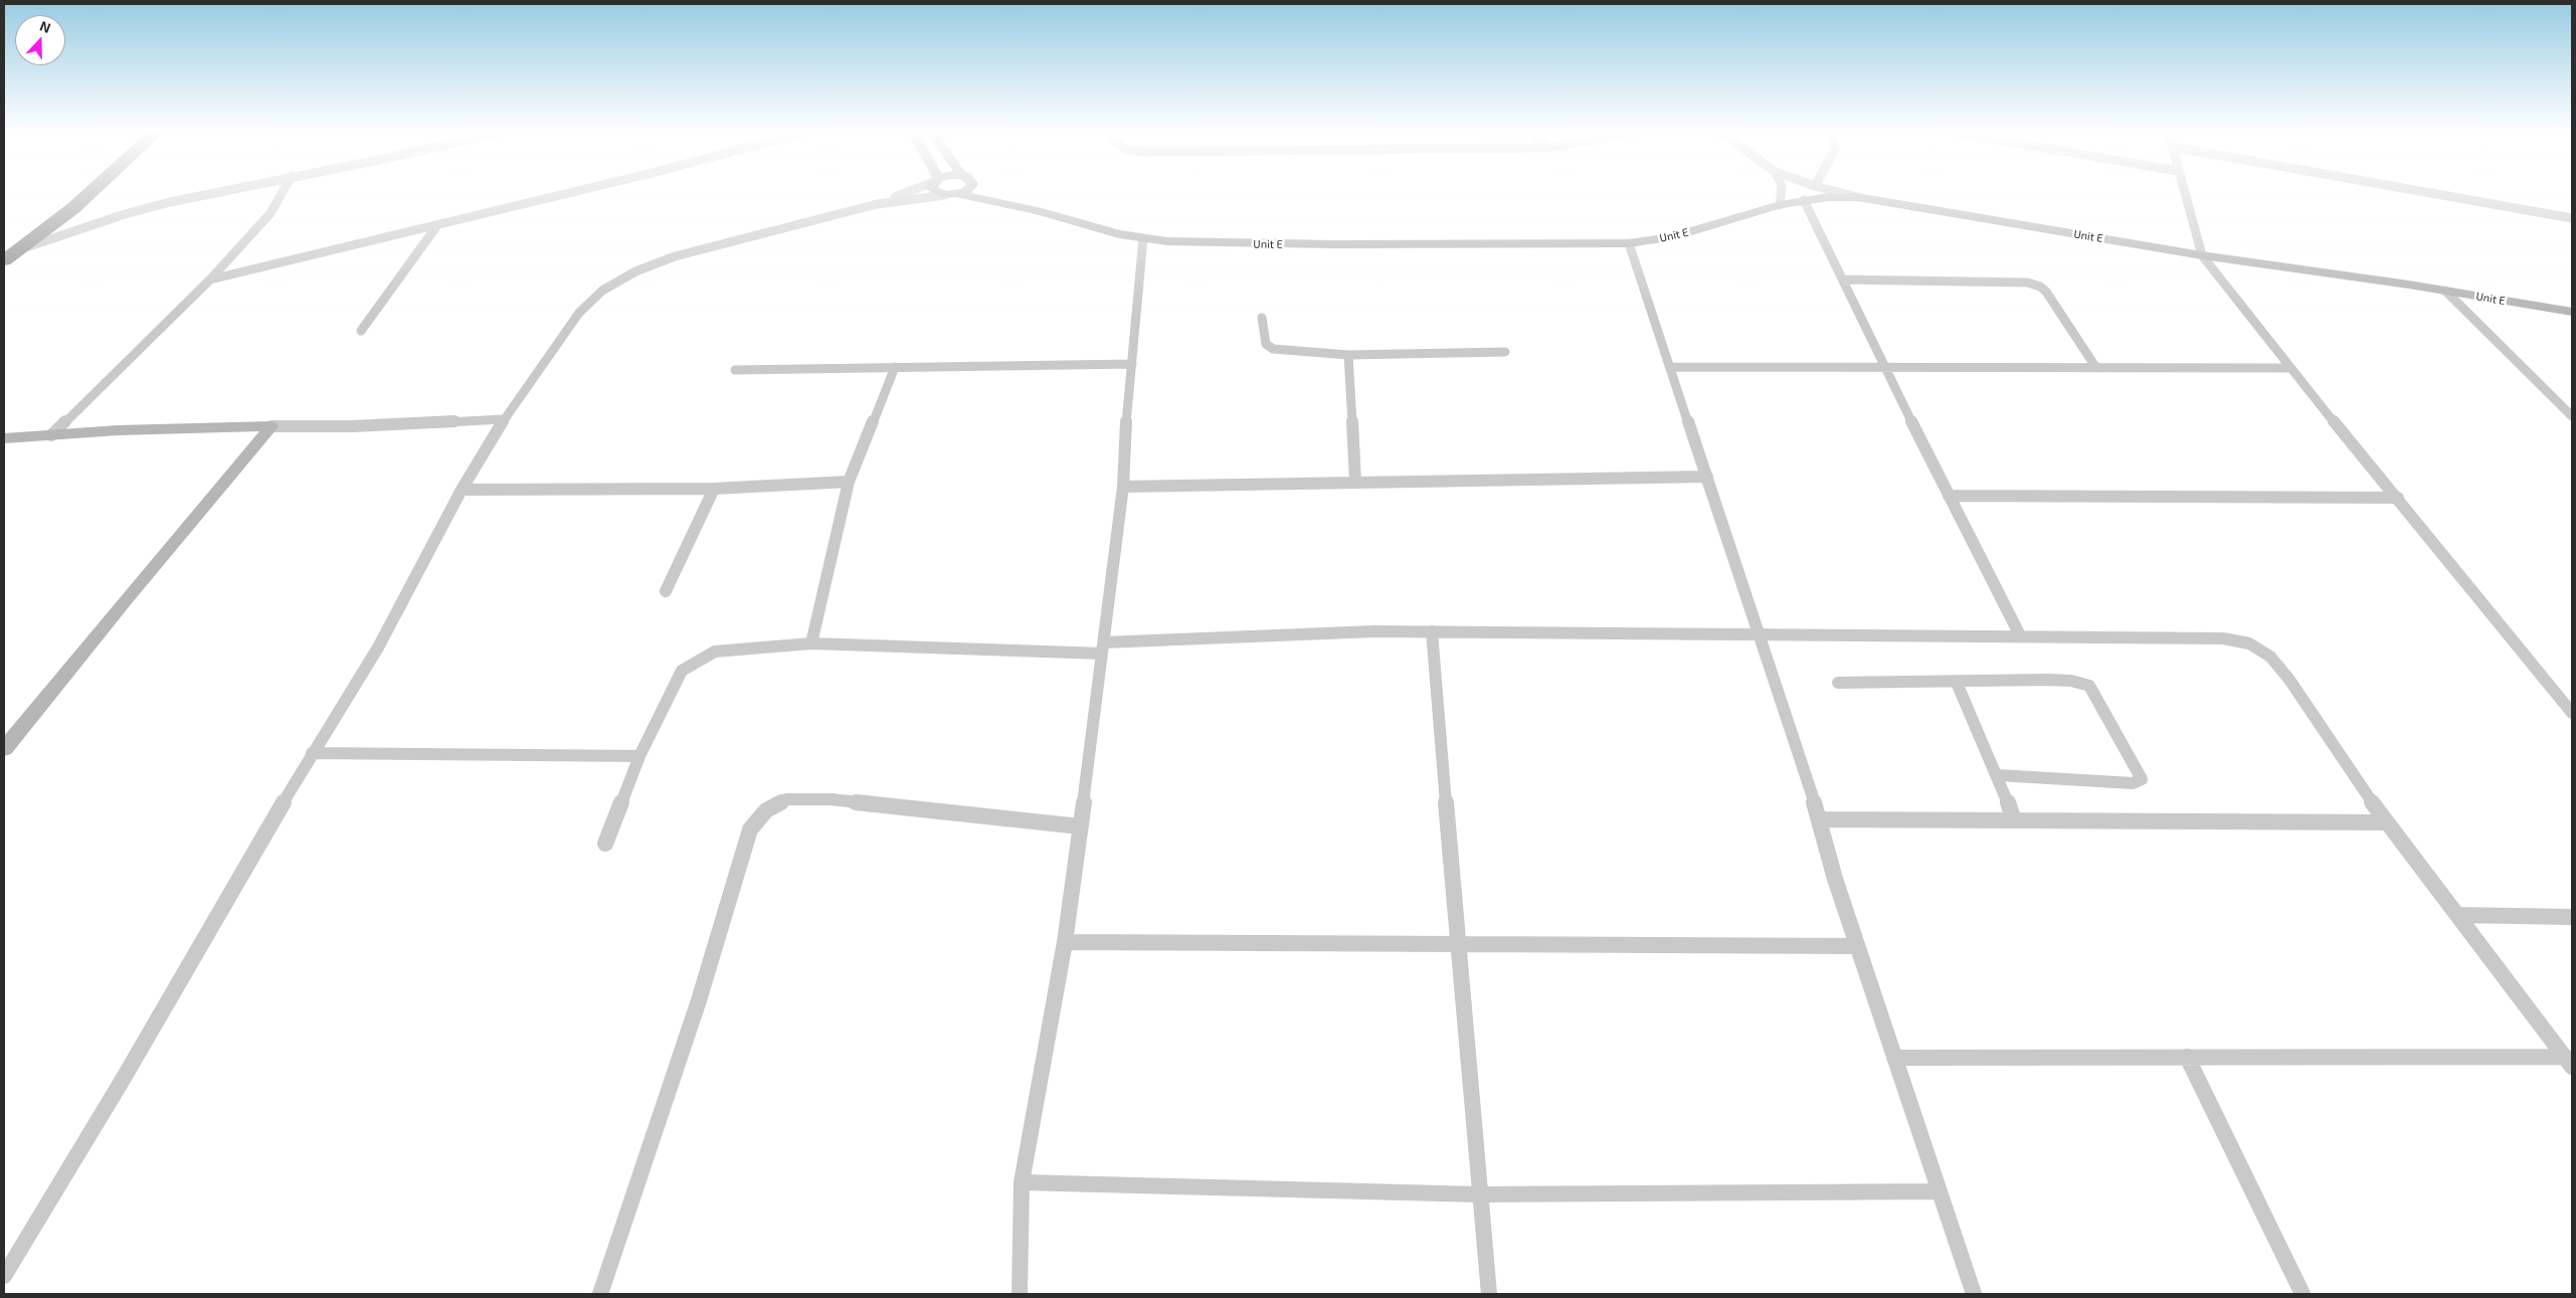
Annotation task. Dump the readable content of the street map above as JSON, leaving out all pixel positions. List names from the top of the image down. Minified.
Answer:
{"streets":{"street":["Unit E"]},"north":"top"}
